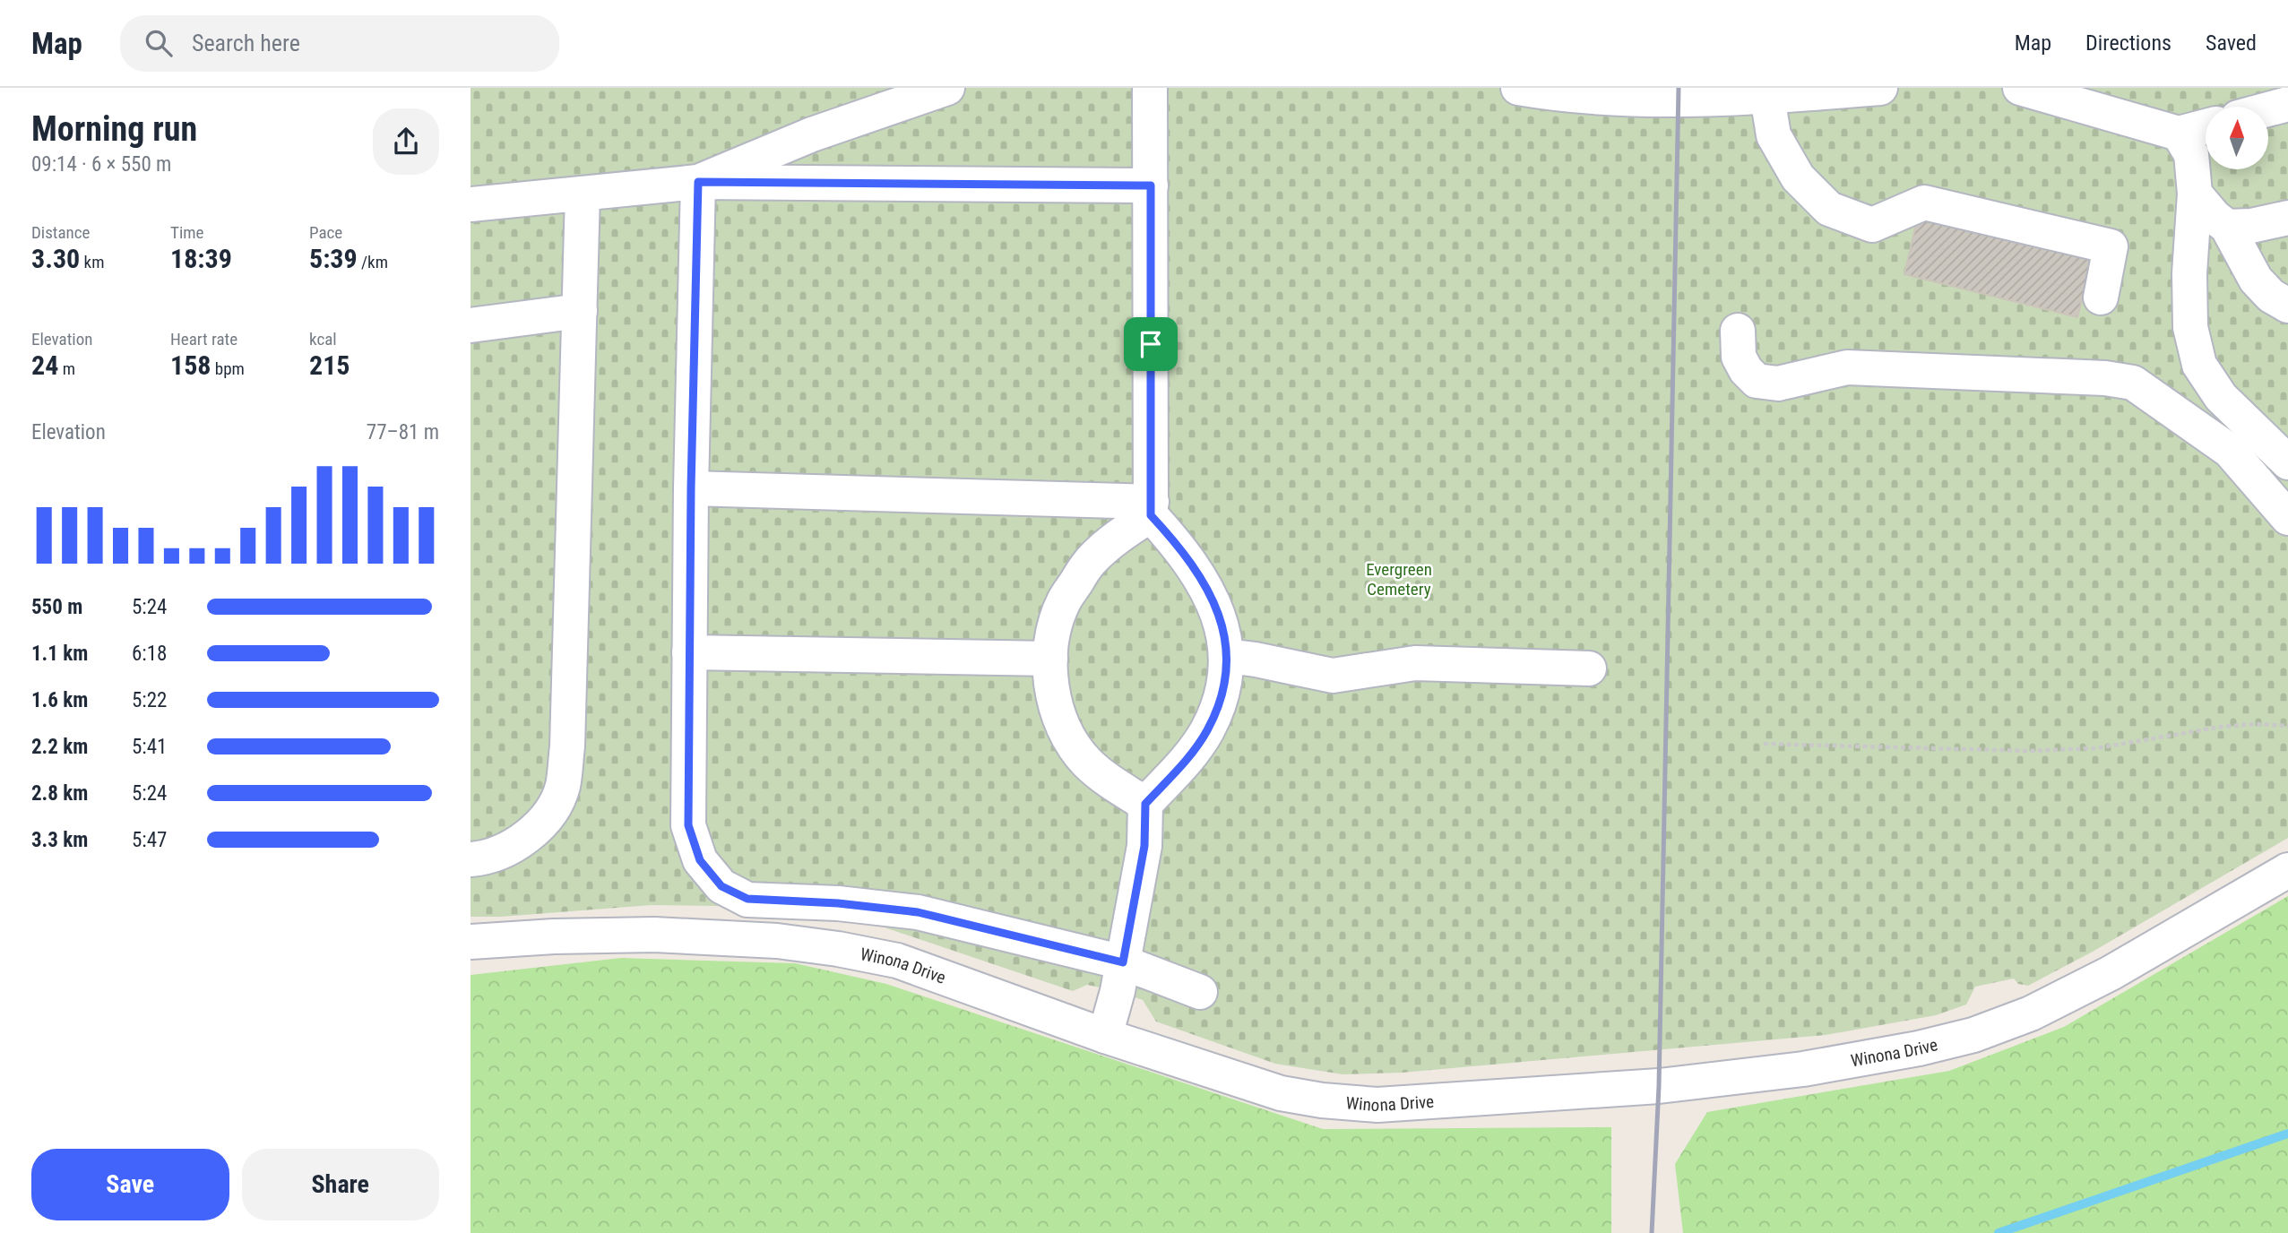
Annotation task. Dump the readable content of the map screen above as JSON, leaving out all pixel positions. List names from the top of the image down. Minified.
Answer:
{"streets":{"street":["Winona Drive"]},"parks":["Evergreen Cemetery"],"north":"top","page":{"header":"Map","search":"Search here","nav":["Map","Directions","Saved"],"heading":["Morning run","09:14 · 6 × 550 m"],"stats":[["Distance","3.30 km"],["Time","18:39"],["Pace","5:39 /km"],["Elevation","24 m"],["Heart rate","158 bpm"],["kcal","215"]],"chart":["Elevation","77–81 m"],"list":[{"name":"550 m","note":"5:24"},{"name":"1.1 km","note":"6:18"},{"name":"1.6 km","note":"5:22"},{"name":"2.2 km","note":"5:41"},{"name":"2.8 km","note":"5:24"},{"name":"3.3 km","note":"5:47"}],"buttons":["Save","Share"]}}
